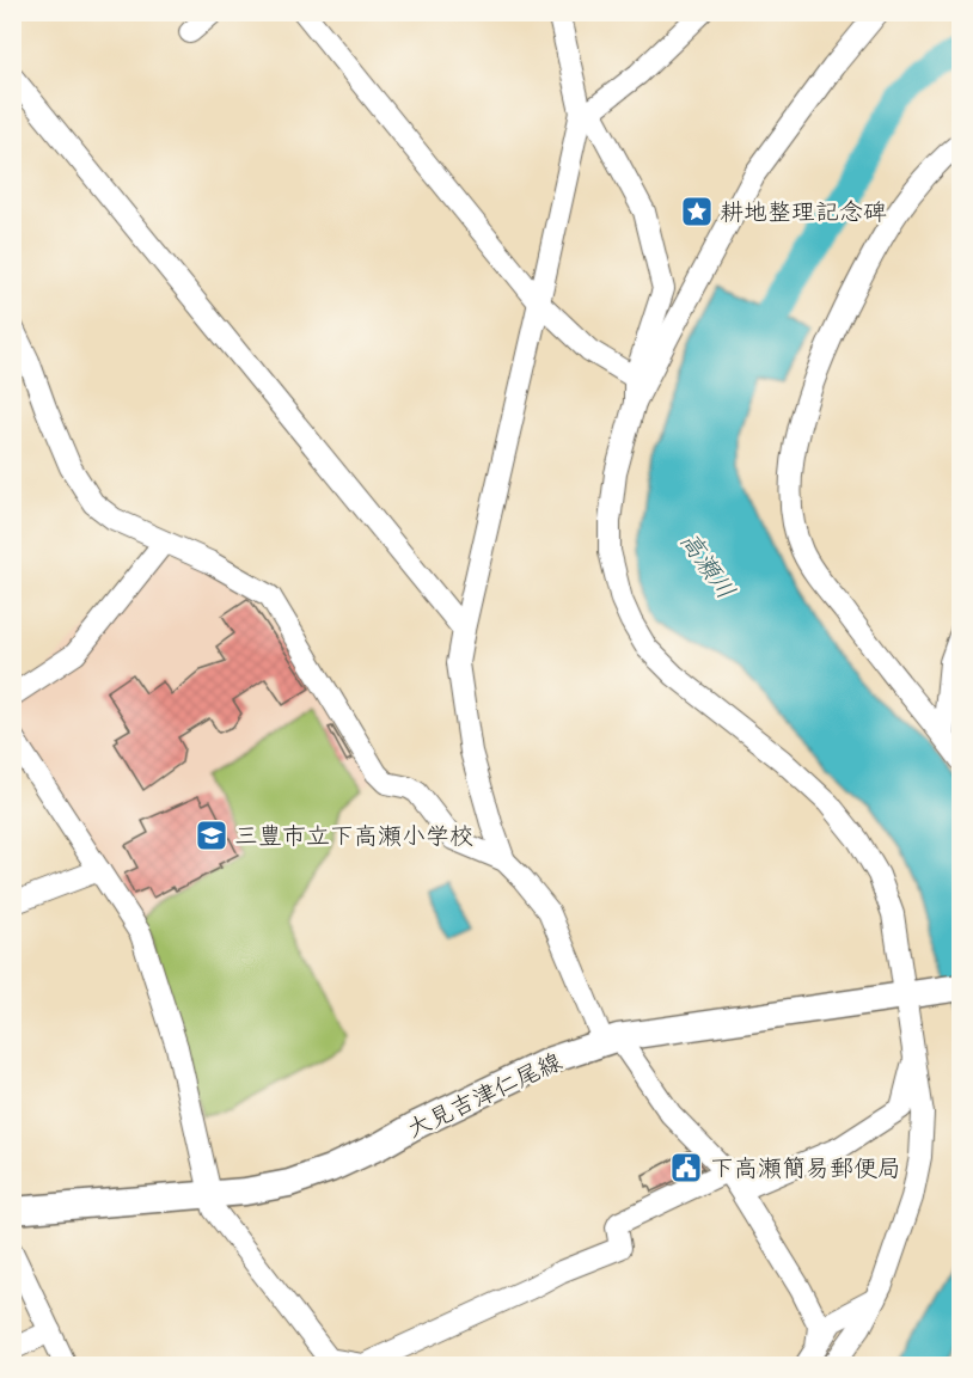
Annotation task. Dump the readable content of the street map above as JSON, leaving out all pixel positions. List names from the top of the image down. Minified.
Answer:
{"streets":{"main road":["大見吉津仁尾線"]},"water":["高瀬川"],"places":{"place":["耕地整理記念碑"],"school or university":["三豊市立下高瀬小学校"],"public building":["下高瀬簡易郵便局"]}}
